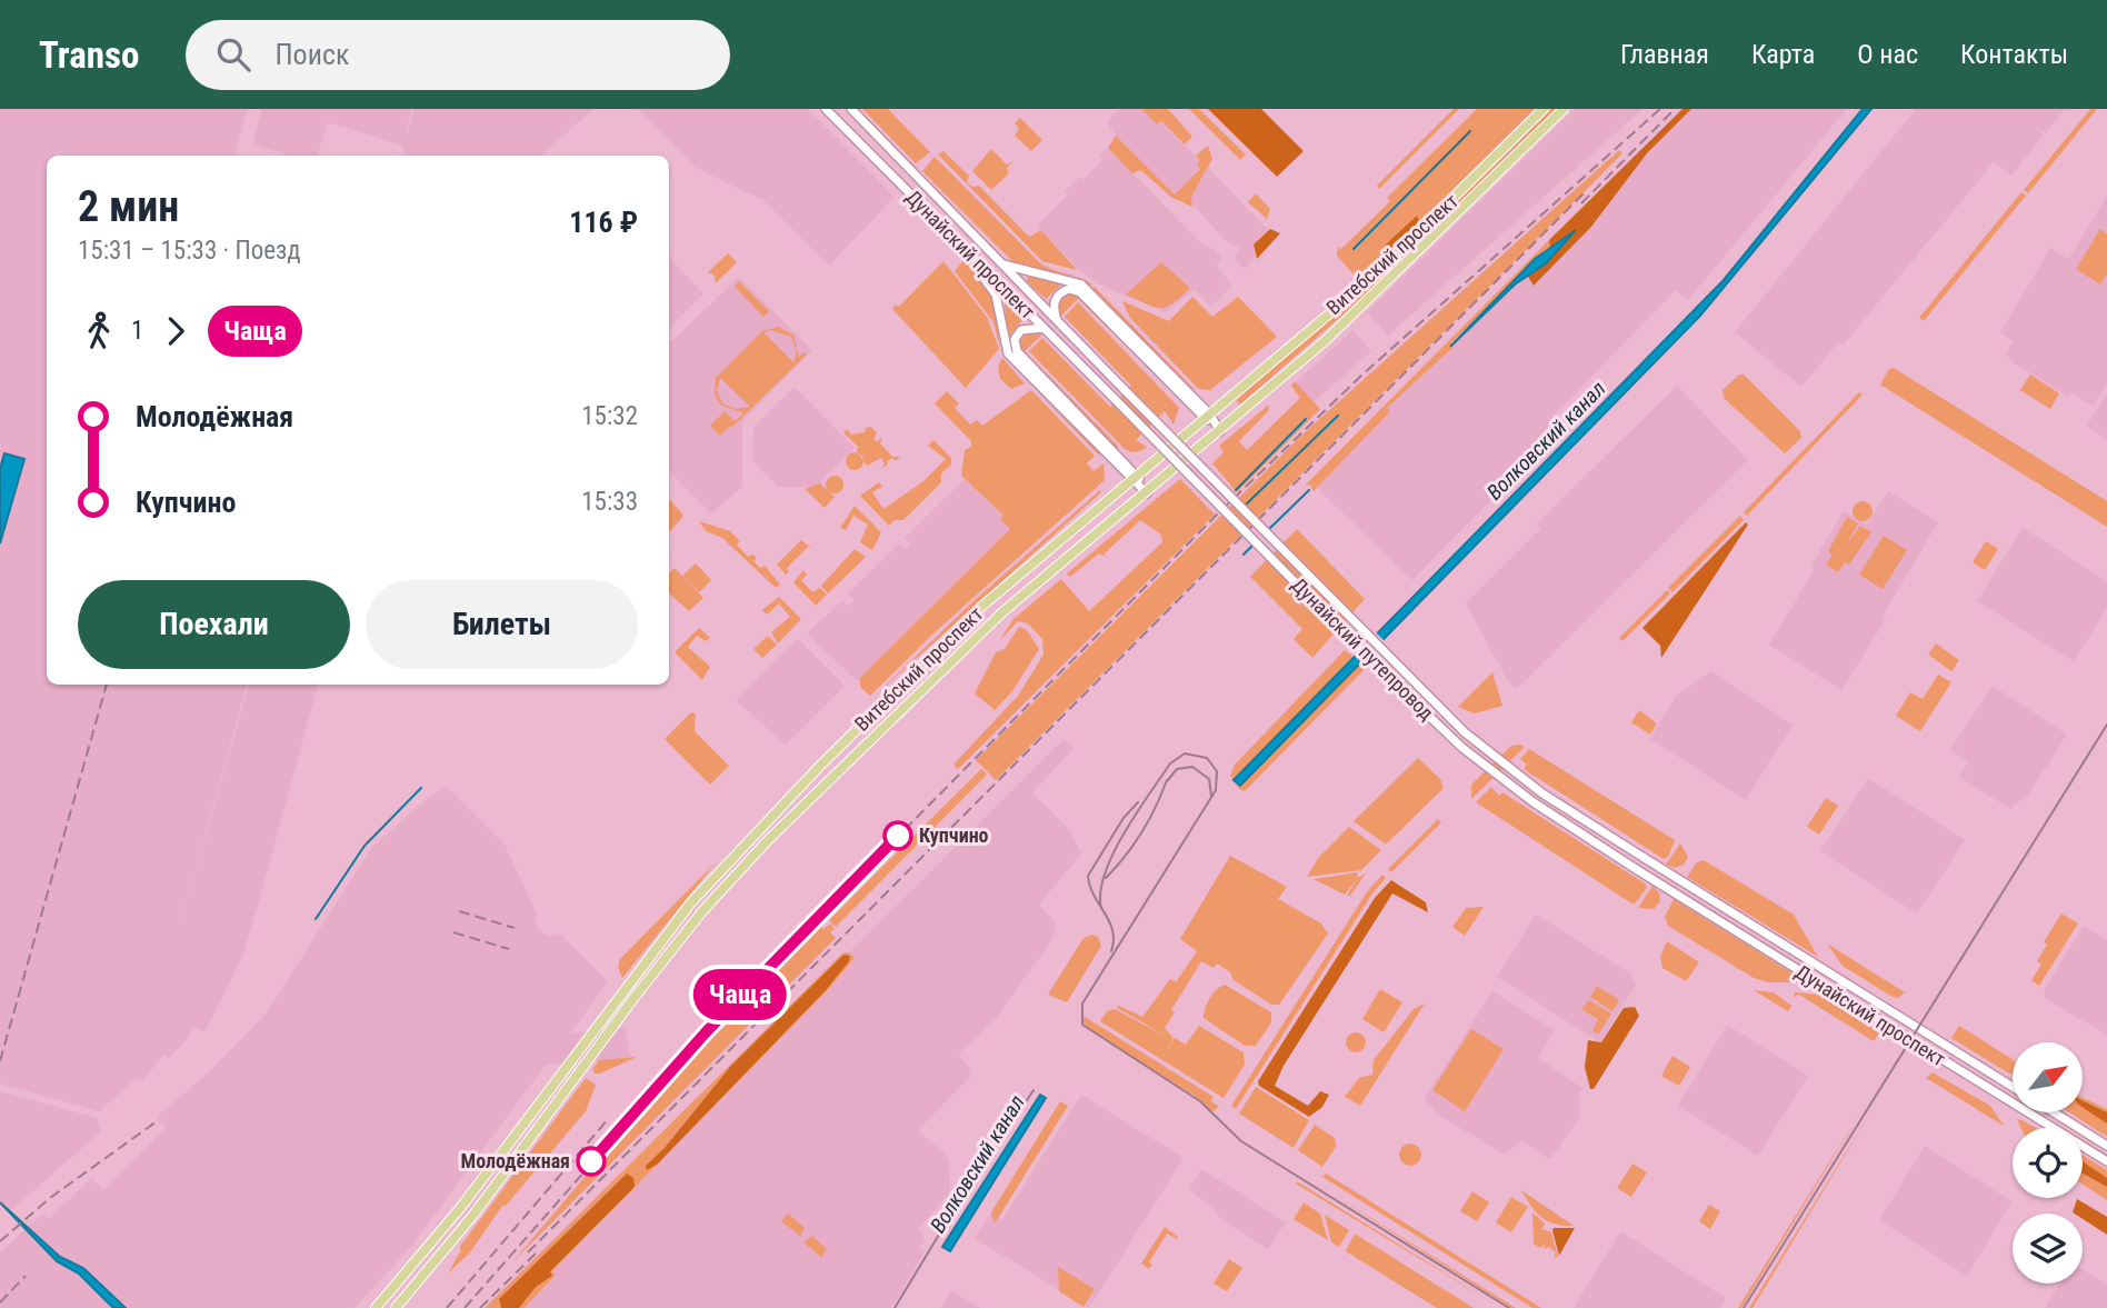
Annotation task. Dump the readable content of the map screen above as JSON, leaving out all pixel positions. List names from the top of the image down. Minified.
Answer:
{"streets":{"main road":["Дунайский проспект","Витебский проспект","Дунайский путепровод"]},"crossings":[["Дунайский проспект","Дунайский путепровод"]],"water":["Волковский канал"],"places":["Купчино","Молодёжная"],"north":"top right","page":{"header":"Transo","search":"Поиск","nav":["Главная","Карта","О нас","Контакты"],"on_map":"Чаща","heading":["2 мин","15:31 – 15:33 · Поезд","116 ₽"],"legs":["1","Чаща"],"list":[{"name":"Молодёжная","value":"15:32"},{"name":"Купчино","value":"15:33"}],"buttons":["Поехали","Билеты"]}}
